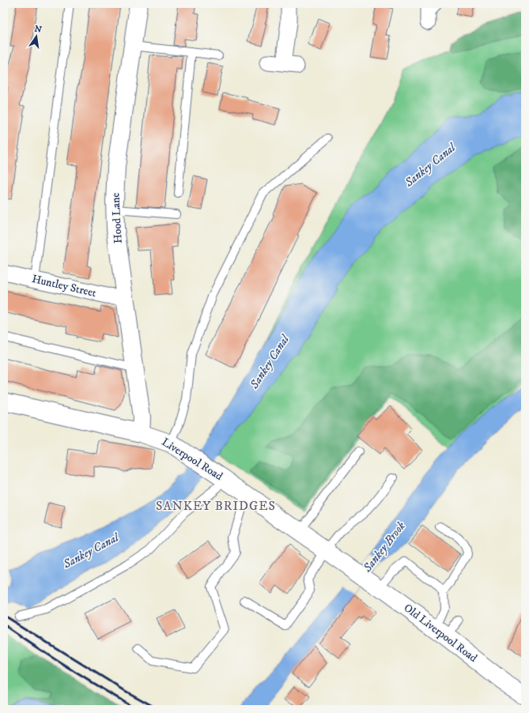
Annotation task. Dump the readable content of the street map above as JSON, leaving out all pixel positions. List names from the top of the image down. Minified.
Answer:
{"streets":{"street":["Hood Lane","Huntley Street","Liverpool Road","Old Liverpool Road"]},"crossings":[["Hood Lane","Huntley Street"],["Hood Lane","Liverpool Road"],["Liverpool Road","Old Liverpool Road"]],"districts":["SANKEY BRIDGES"],"water":["Sankey Canal","Sankey Brook"],"north":"top"}
